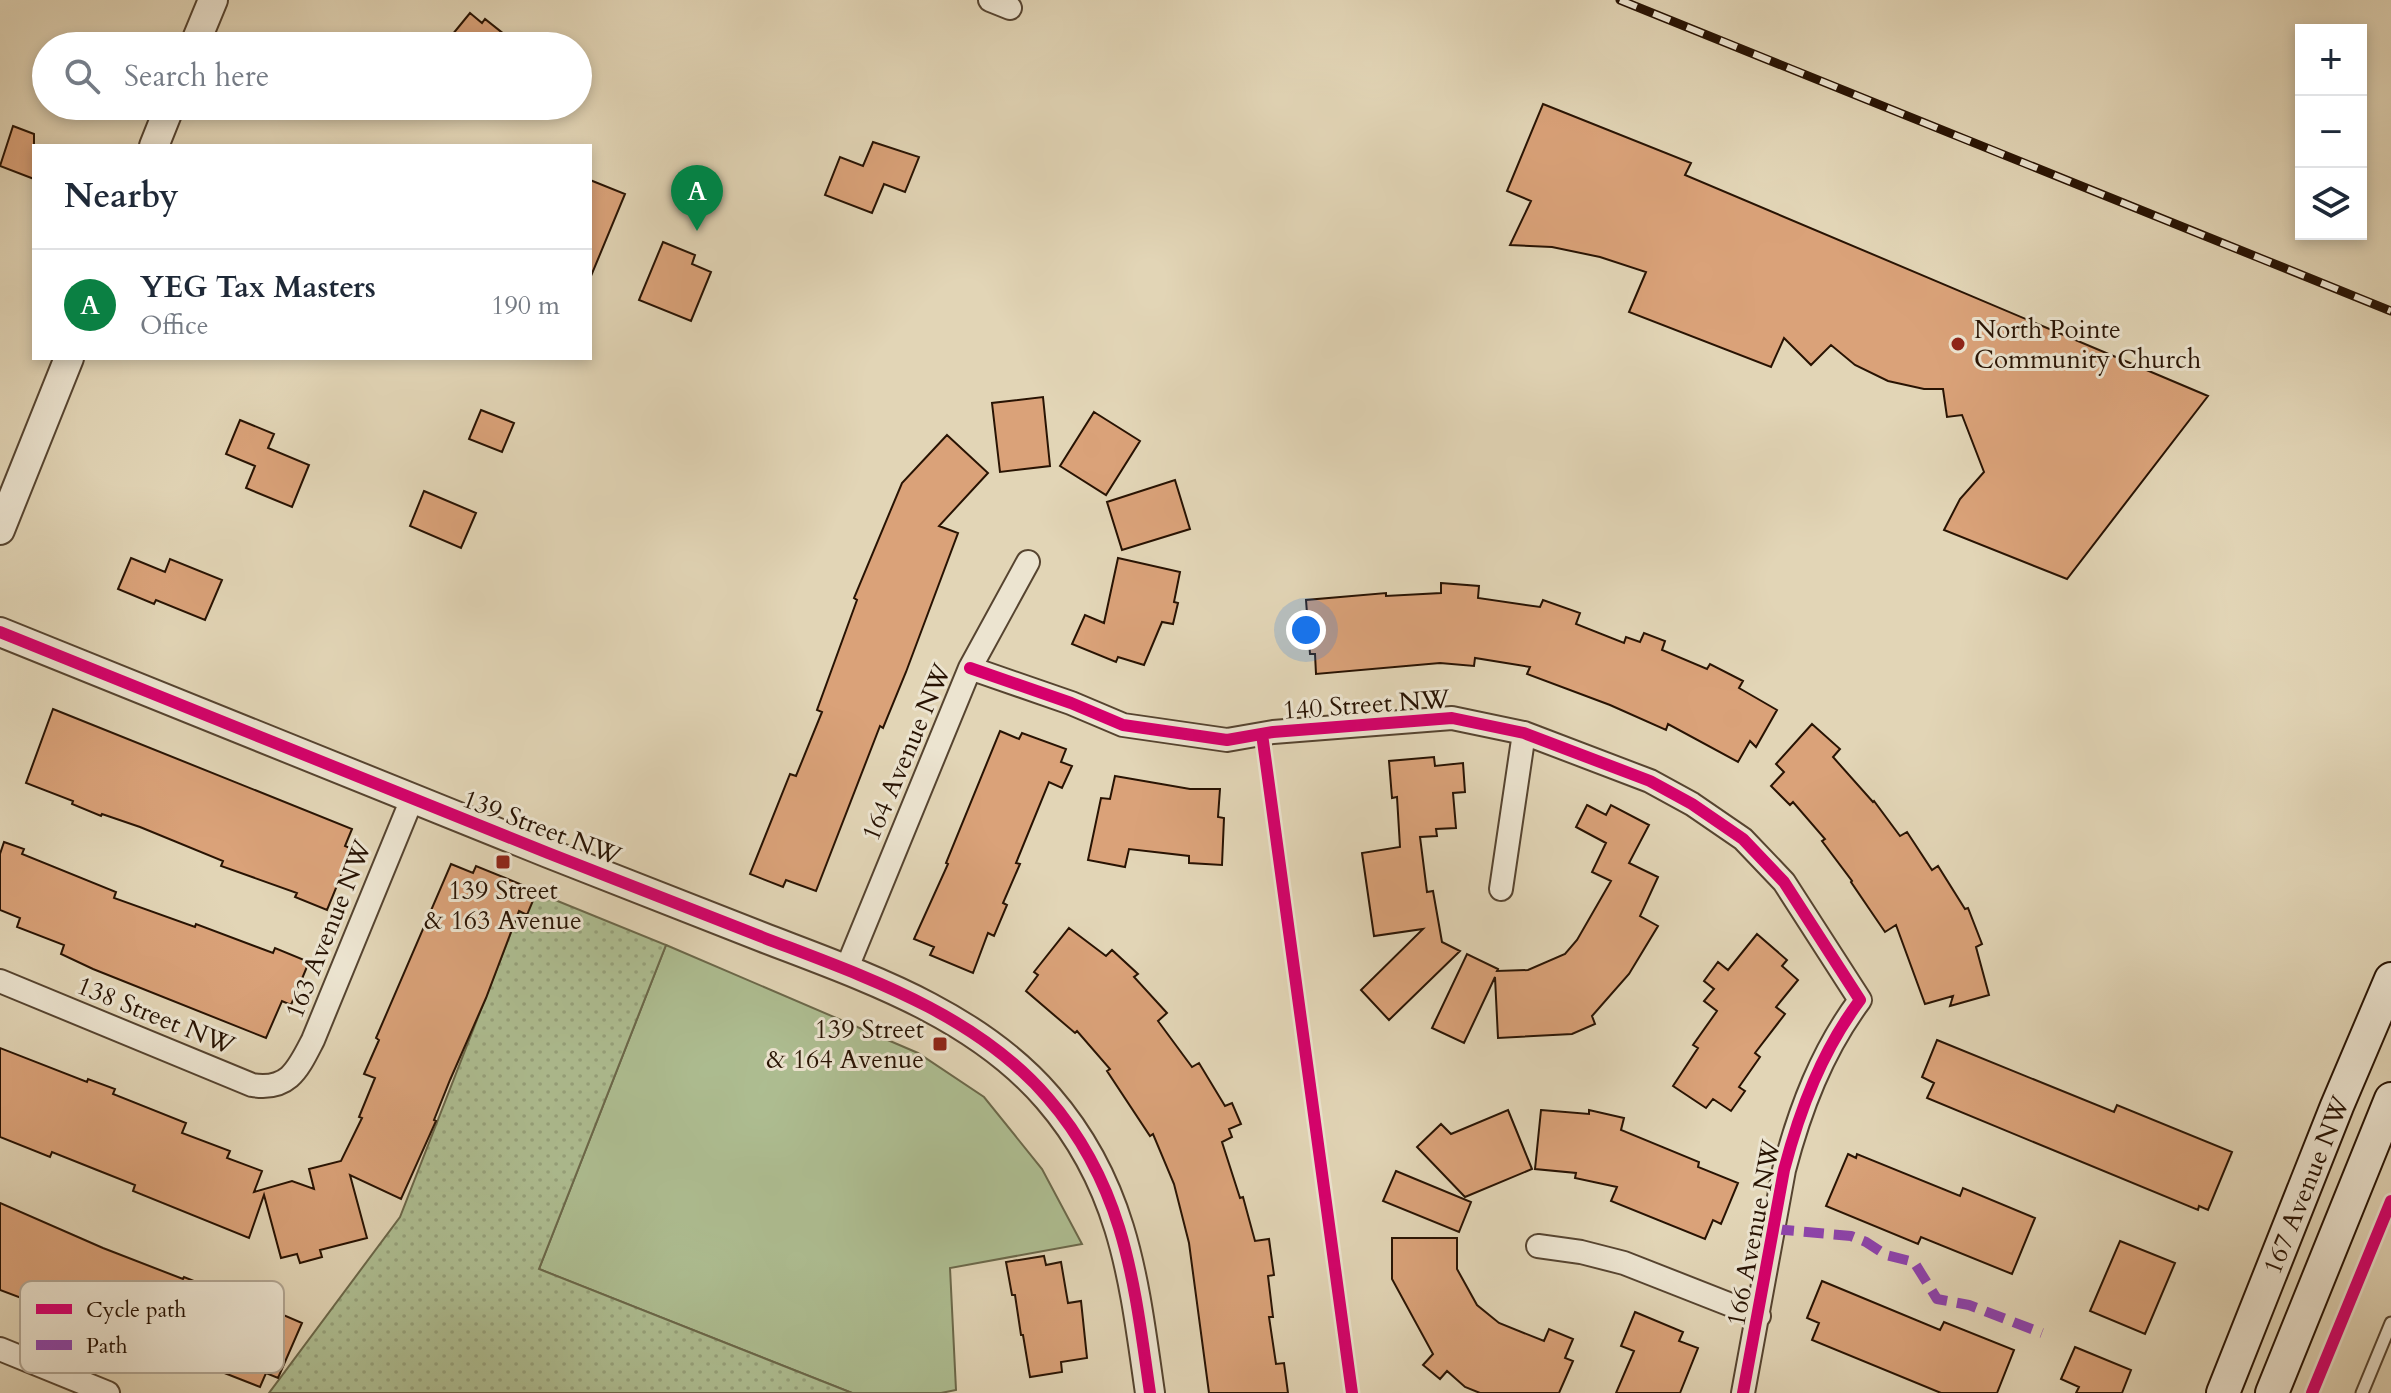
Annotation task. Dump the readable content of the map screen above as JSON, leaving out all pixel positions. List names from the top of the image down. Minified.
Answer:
{"streets":{"main road":["167 Avenue NW"],"street":["140 Street NW","164 Avenue NW","139 Street NW","163 Avenue NW","138 Street NW","166 Avenue NW"]},"crossings":[["140 Street NW","164 Avenue NW"],["140 Street NW","166 Avenue NW"],["164 Avenue NW","139 Street NW"],["139 Street NW","163 Avenue NW"],["163 Avenue NW","138 Street NW"]],"places":{"other":["North Pointe Community Church"],"transit":["139 Street & 163 Avenue","139 Street & 164 Avenue"]},"legend":["Cycle path","Path"],"page":{"map_buttons":["+","−"],"search":"Search here","heading":"Nearby","pins":"A","list":[{"mark":"A","name":"YEG Tax Masters","note":"Office","value":"190 m"}]}}
